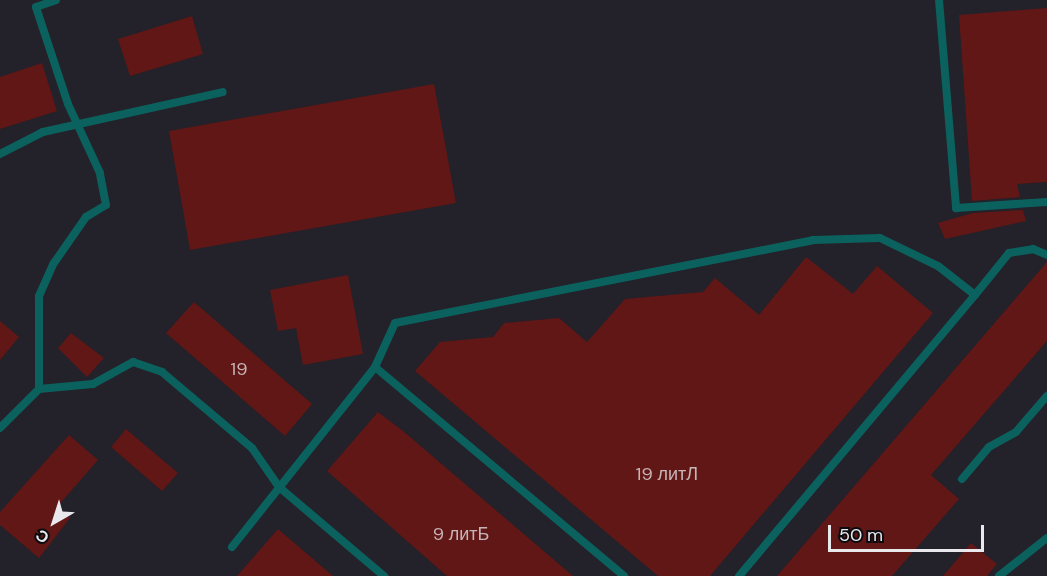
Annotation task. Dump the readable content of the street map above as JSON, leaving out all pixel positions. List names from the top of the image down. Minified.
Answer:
{"house_numbers":["19","19 литЛ","9 литБ"],"scale_bar":"50 m","north":"bottom left"}
